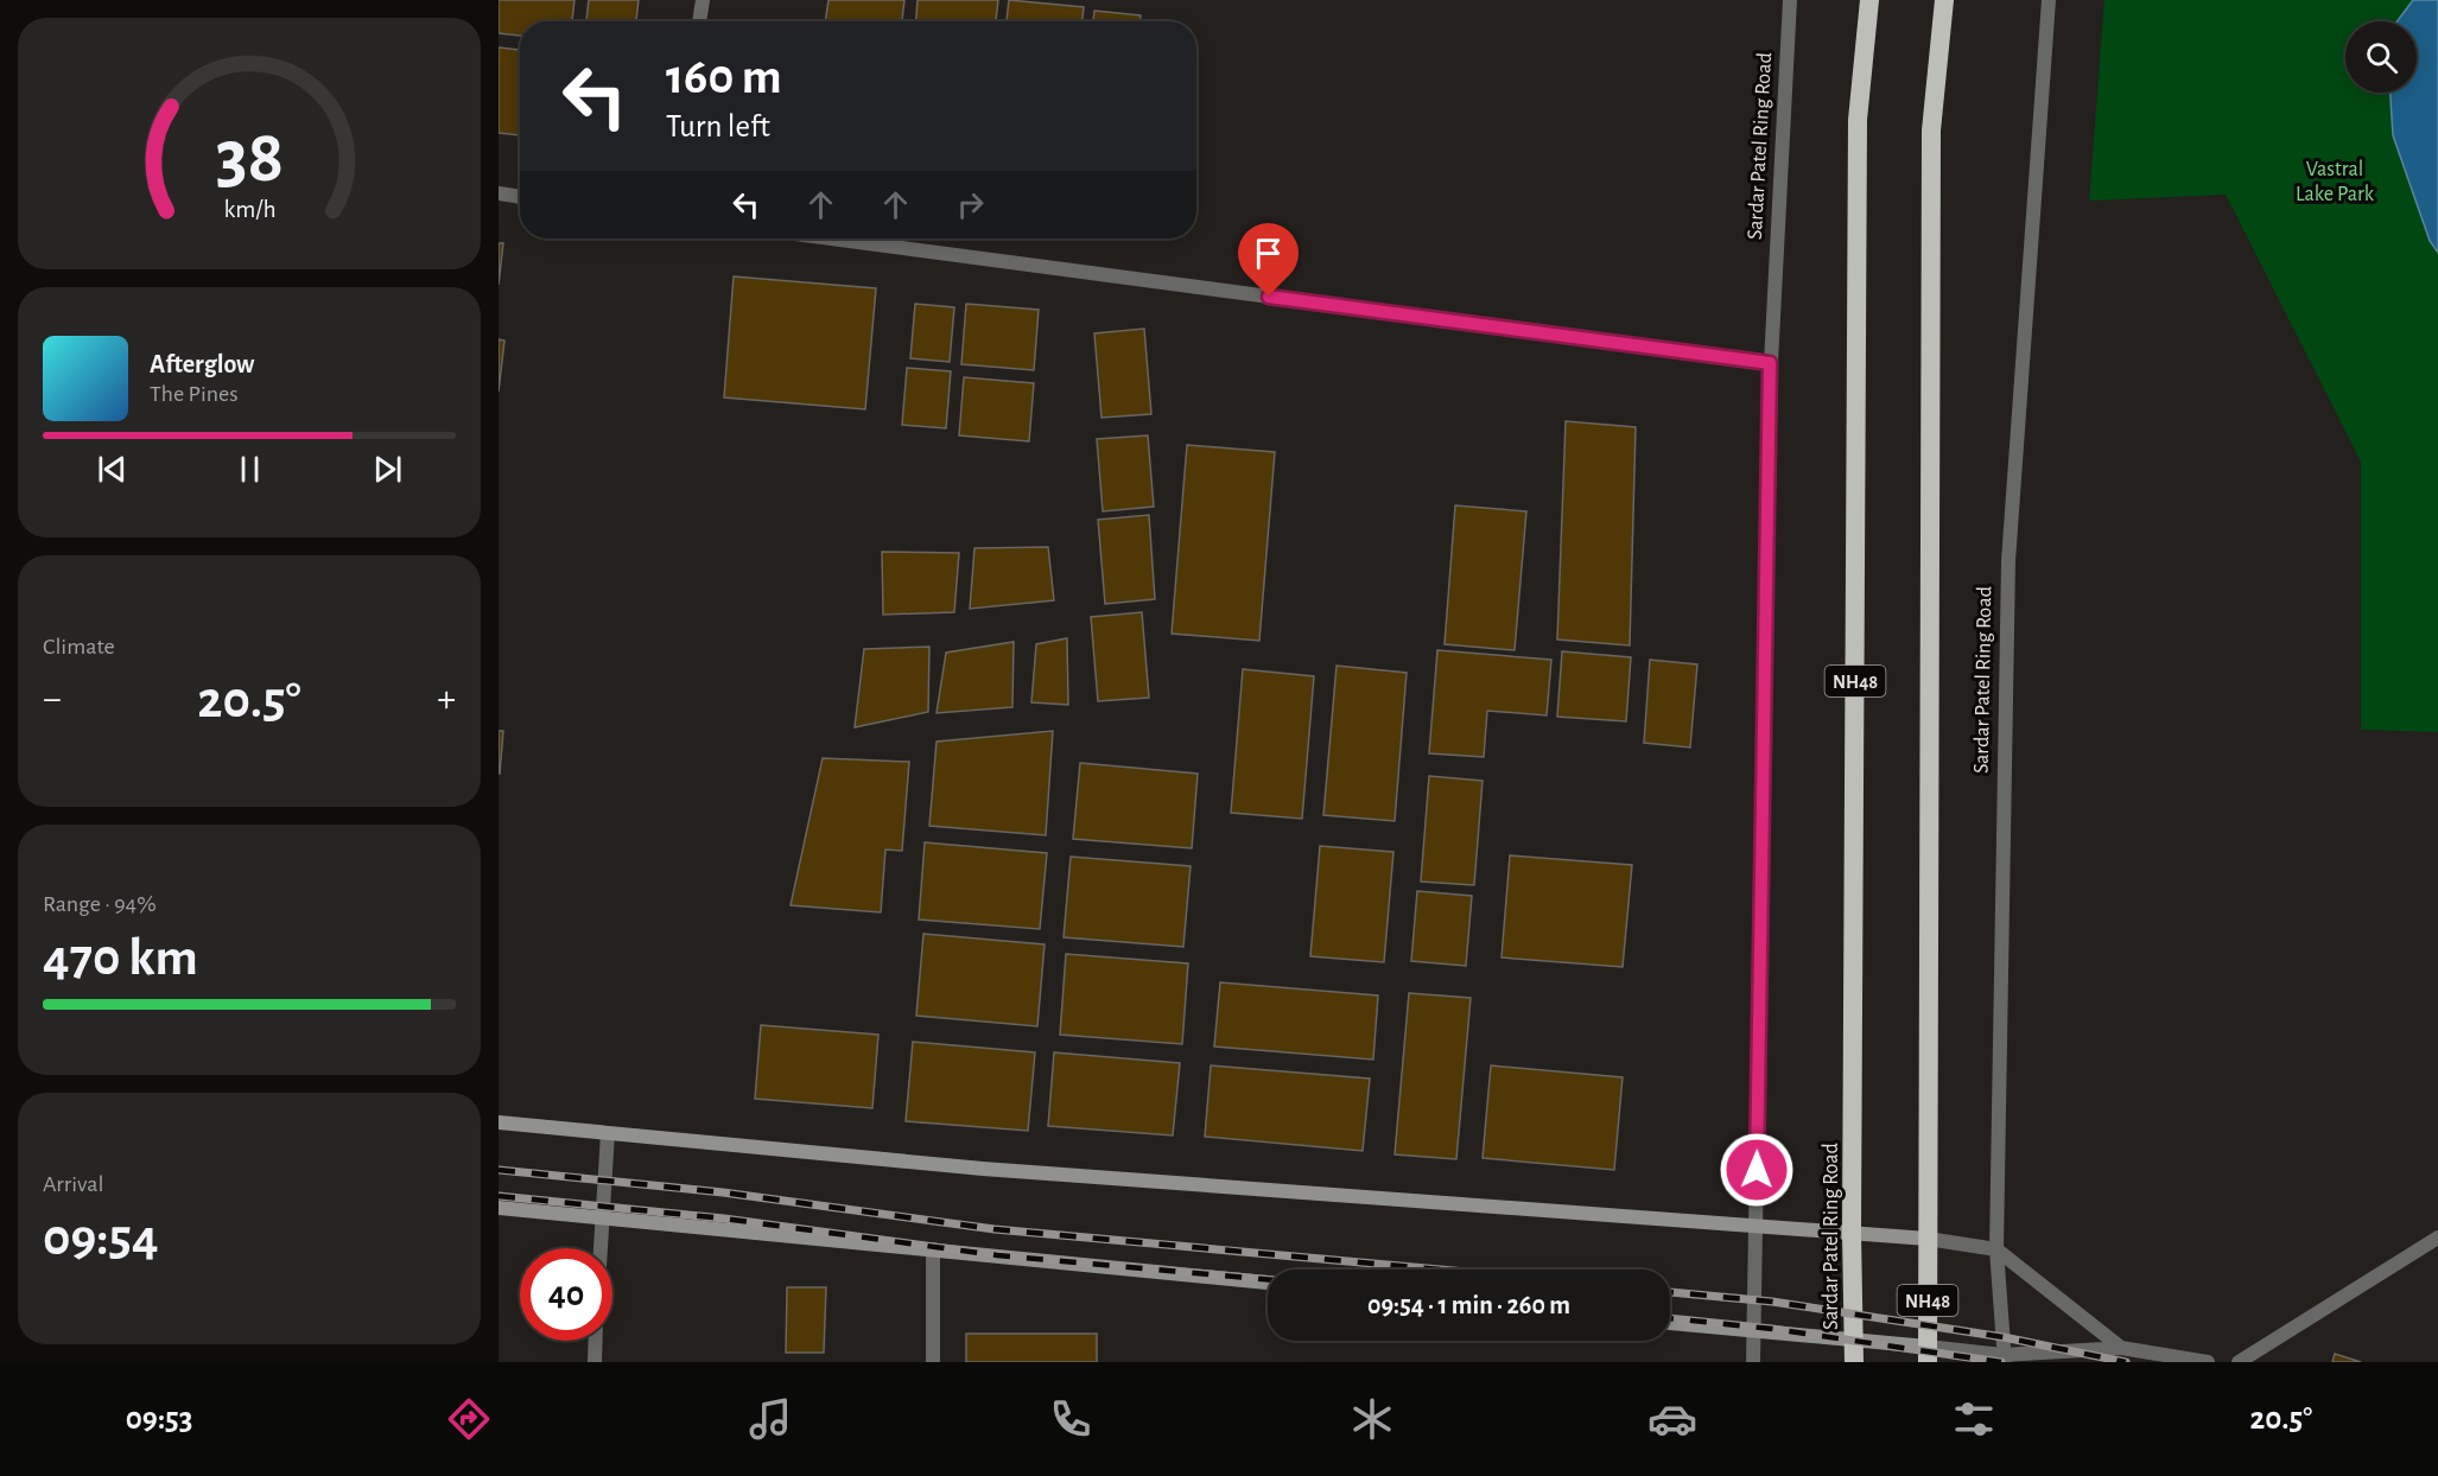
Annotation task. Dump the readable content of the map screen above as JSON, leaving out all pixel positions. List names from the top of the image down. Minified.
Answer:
{"streets":{"highway":["Sardar Patel Ring Road","NH48"]},"parks":["Vastral Lake Park"],"page":{"turn":["160 m","Turn left"],"song":["Afterglow","The Pines"],"tile":["Climate",["Range · 94%","470 km"],["Arrival","09:54"]],"heat":["−","20.5°","+"],"limit":"40","trip":"09:54 · 1 min · 260 m","tabs":["09:53","20.5°"],"gauge":["38","km/h"]}}
